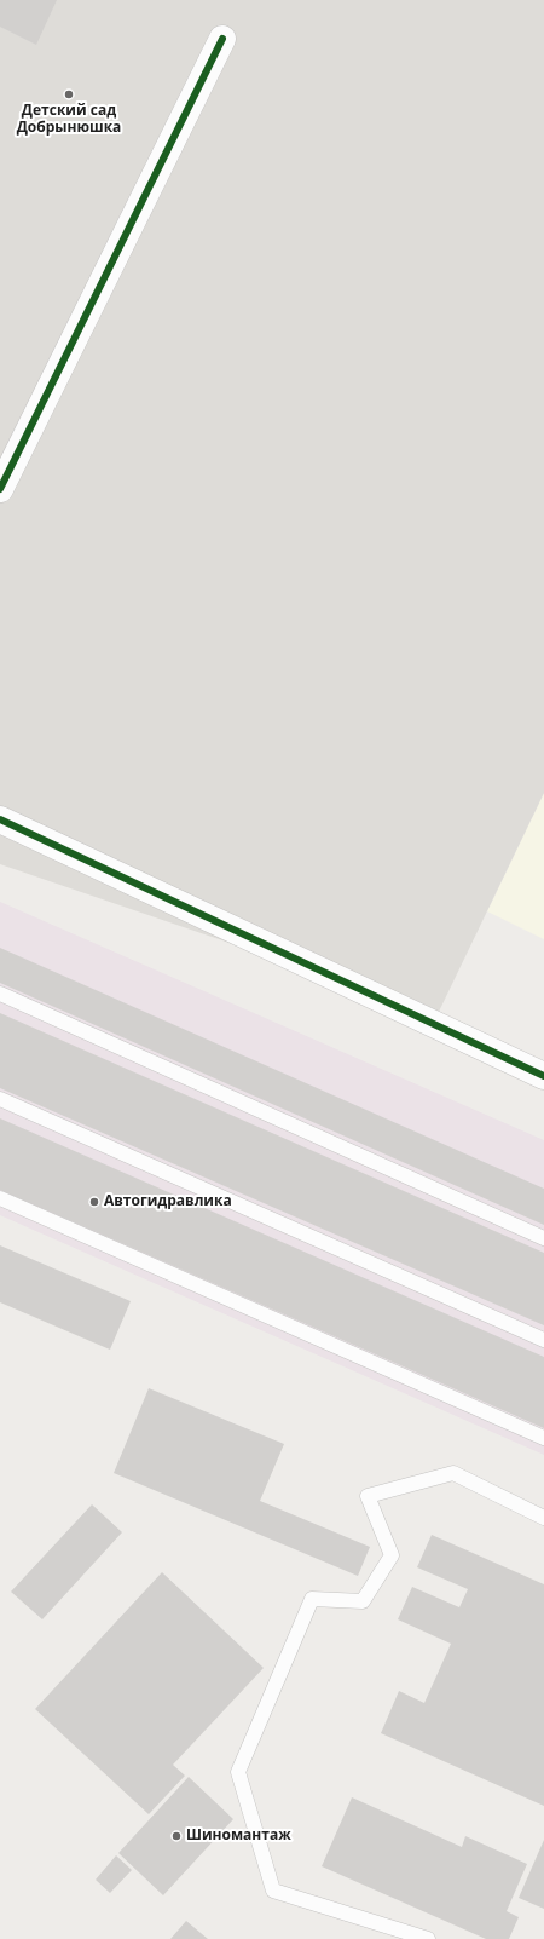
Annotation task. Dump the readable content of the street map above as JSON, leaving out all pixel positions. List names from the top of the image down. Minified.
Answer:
{"places":["Детский сад Добрынюшка","Автогидравлика","Шиномантаж"]}
